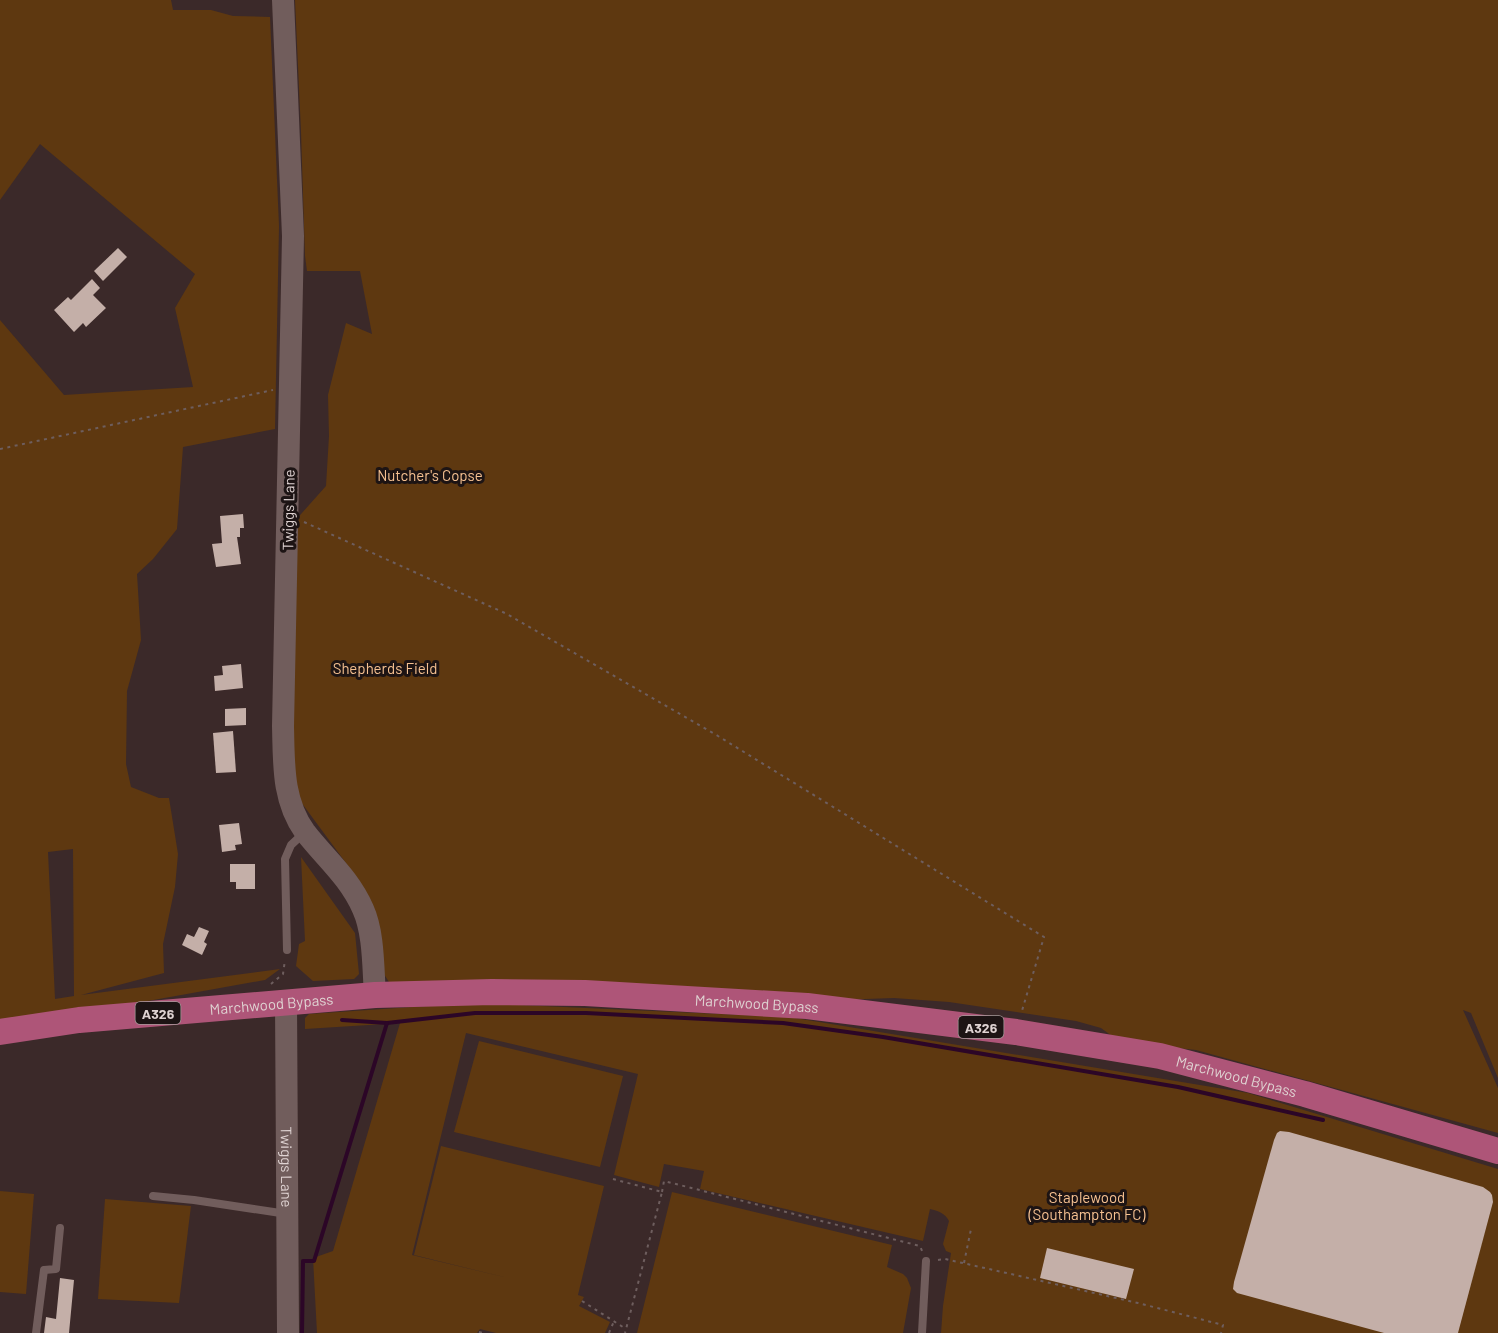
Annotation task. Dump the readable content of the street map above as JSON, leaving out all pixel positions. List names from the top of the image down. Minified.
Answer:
{"streets":{"main road":["Marchwood Bypass","A326"],"street":["Twiggs Lane"]},"crossings":[["Twiggs Lane","Marchwood Bypass"]],"parks":["Nutcher's Copse","Shepherds Field","Staplewood (Southampton FC)"]}
